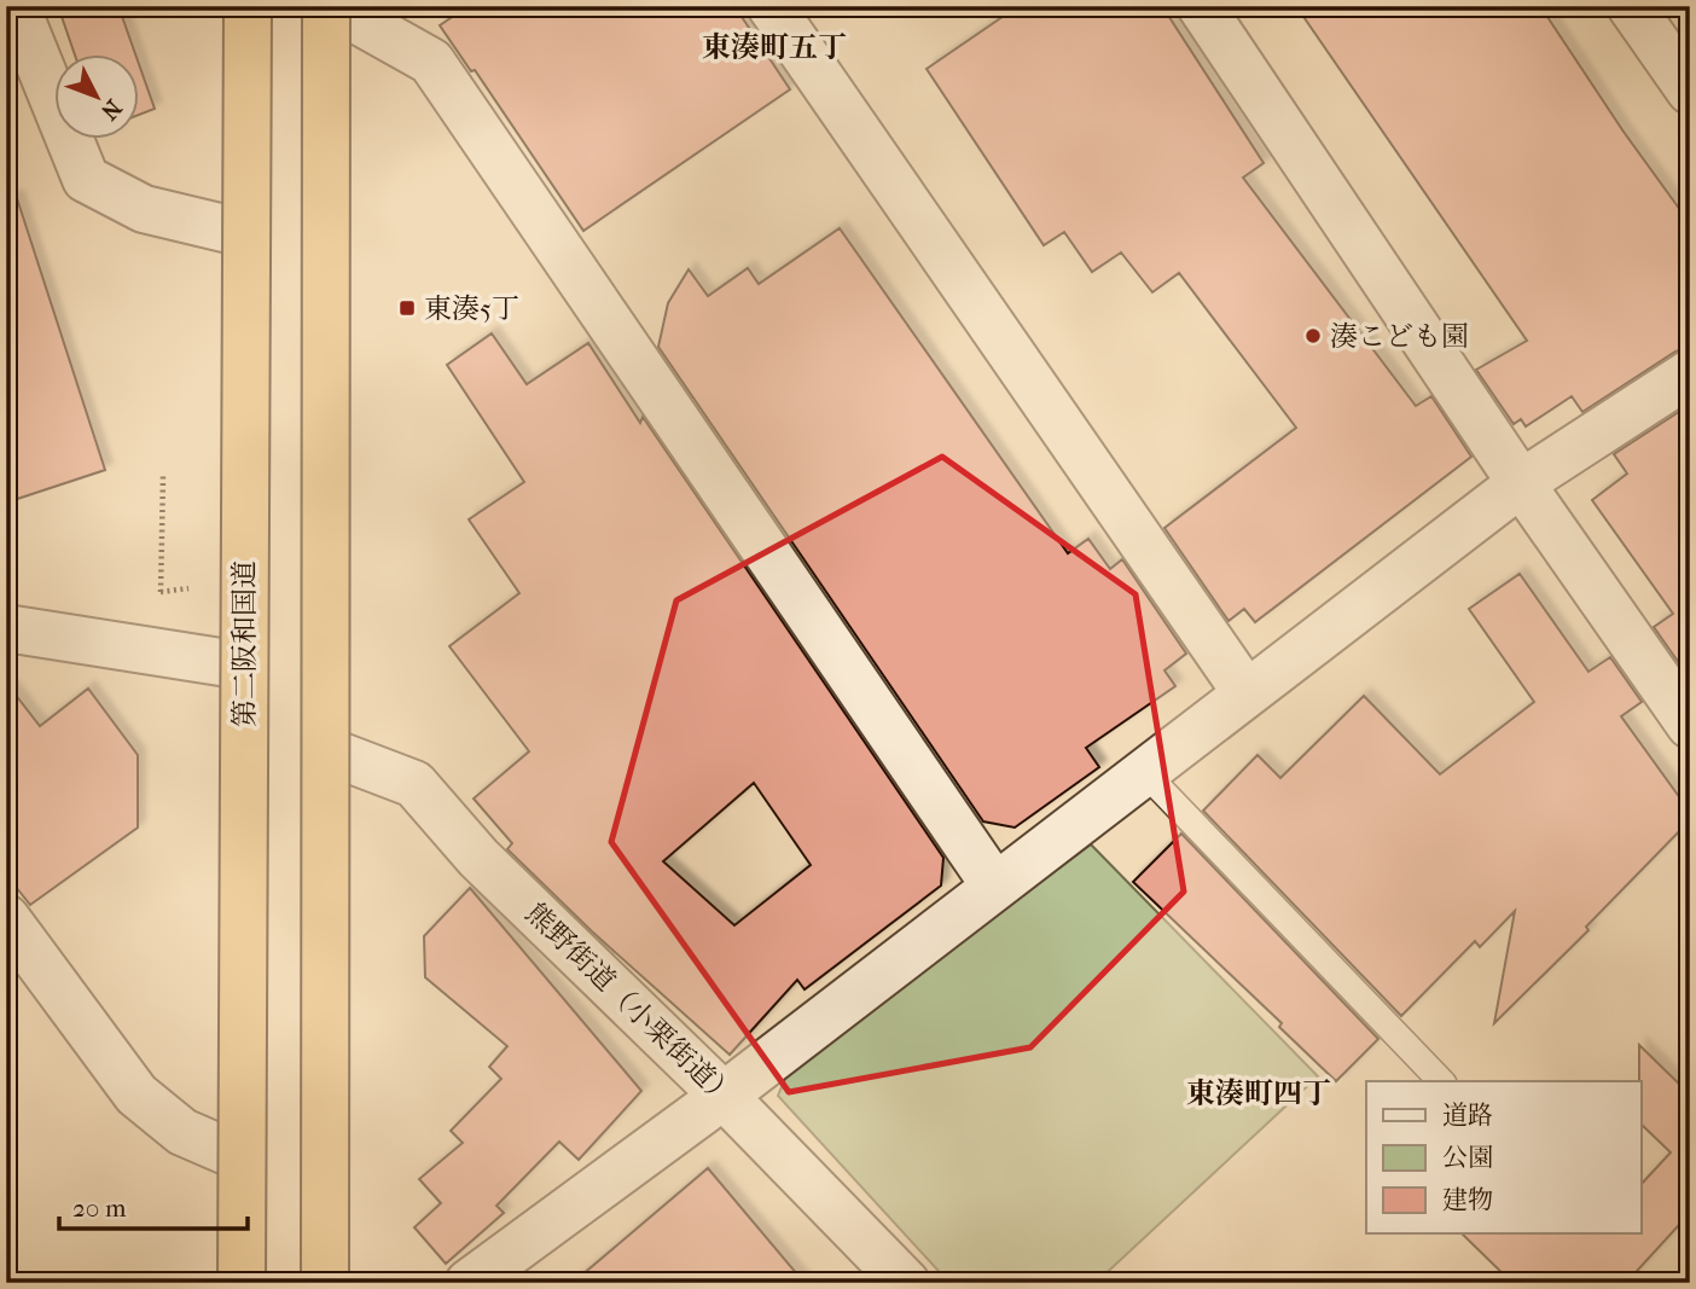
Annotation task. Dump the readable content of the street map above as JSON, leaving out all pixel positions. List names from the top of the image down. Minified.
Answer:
{"streets":{"highway":["第二阪和国道"],"street":["熊野街道（小栗街道）"]},"districts":["東湊町五丁","東湊町四丁"],"places":{"transit":["東湊5丁"],"other":["湊こども園"]},"legend":["道路","公園","建物"],"scale_bar":"20 m","north":"bottom right"}
